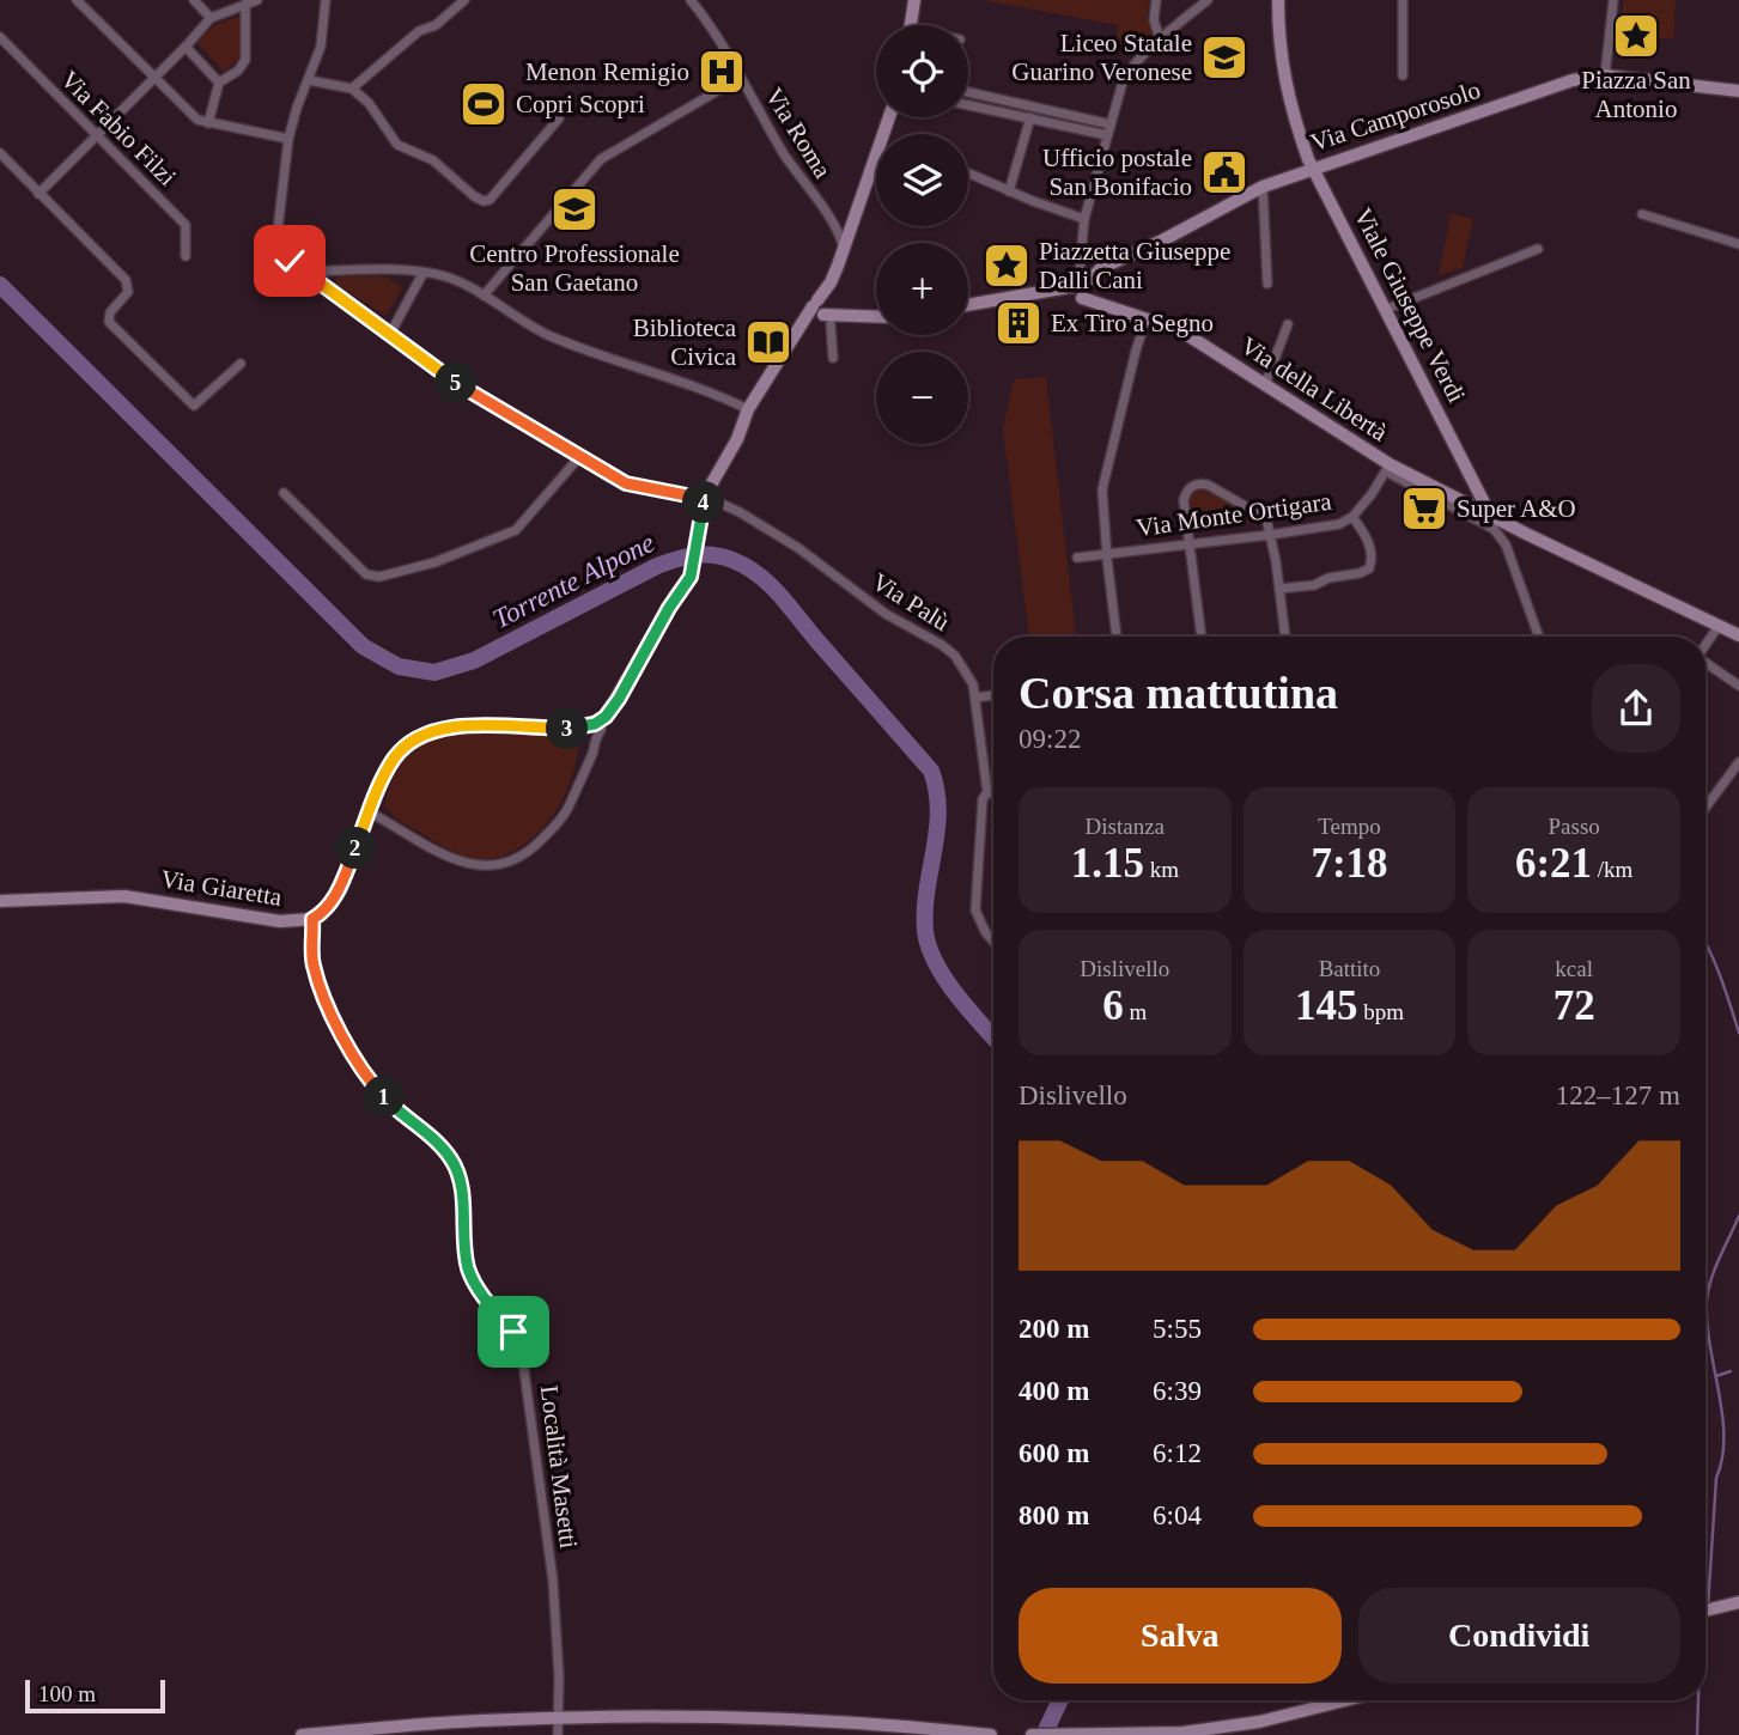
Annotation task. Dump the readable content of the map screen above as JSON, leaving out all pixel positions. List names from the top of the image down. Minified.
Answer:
{"streets":{"street":["Via Camporosolo","Via Fabio Filzi","Via Roma","Viale Giuseppe Verdi","Via della Libertà","Via Monte Ortigara","Via Palù","Via Giaretta","Località Masetti"]},"crossings":[["Via Camporosolo","Viale Giuseppe Verdi"],["Via Camporosolo","Via della Libertà"],["Viale Giuseppe Verdi","Via della Libertà"],["Via della Libertà","Via Monte Ortigara"],["Via Giaretta","Località Masetti"]],"water":["Torrente Alpone"],"places":{"place":["Piazza San Antonio","Piazzetta Giuseppe Dalli Cani"],"school or university":["Liceo Statale Guarino Veronese","Centro Professionale San Gaetano"],"hospital":["Menon Remigio"],"sports":["Copri Scopri"],"public building":["Ufficio postale San Bonifacio"],"building":["Ex Tiro a Segno"],"library":["Biblioteca Civica"],"supermarket":["Super A&O"]},"scale_bar":"100 m","page":{"map_buttons":["+","−"],"pins":["5","4","3","2","1"],"heading":["Corsa mattutina","09:22"],"stats":[["Distanza","1.15 km"],["Tempo","7:18"],["Passo","6:21 /km"],["Dislivello","6 m"],["Battito","145 bpm"],["kcal","72"]],"chart":["Dislivello","122–127 m"],"list":[{"name":"200 m","note":"5:55"},{"name":"400 m","note":"6:39"},{"name":"600 m","note":"6:12"},{"name":"800 m","note":"6:04"}],"buttons":["Salva","Condividi"],"scale":"100 m"}}
